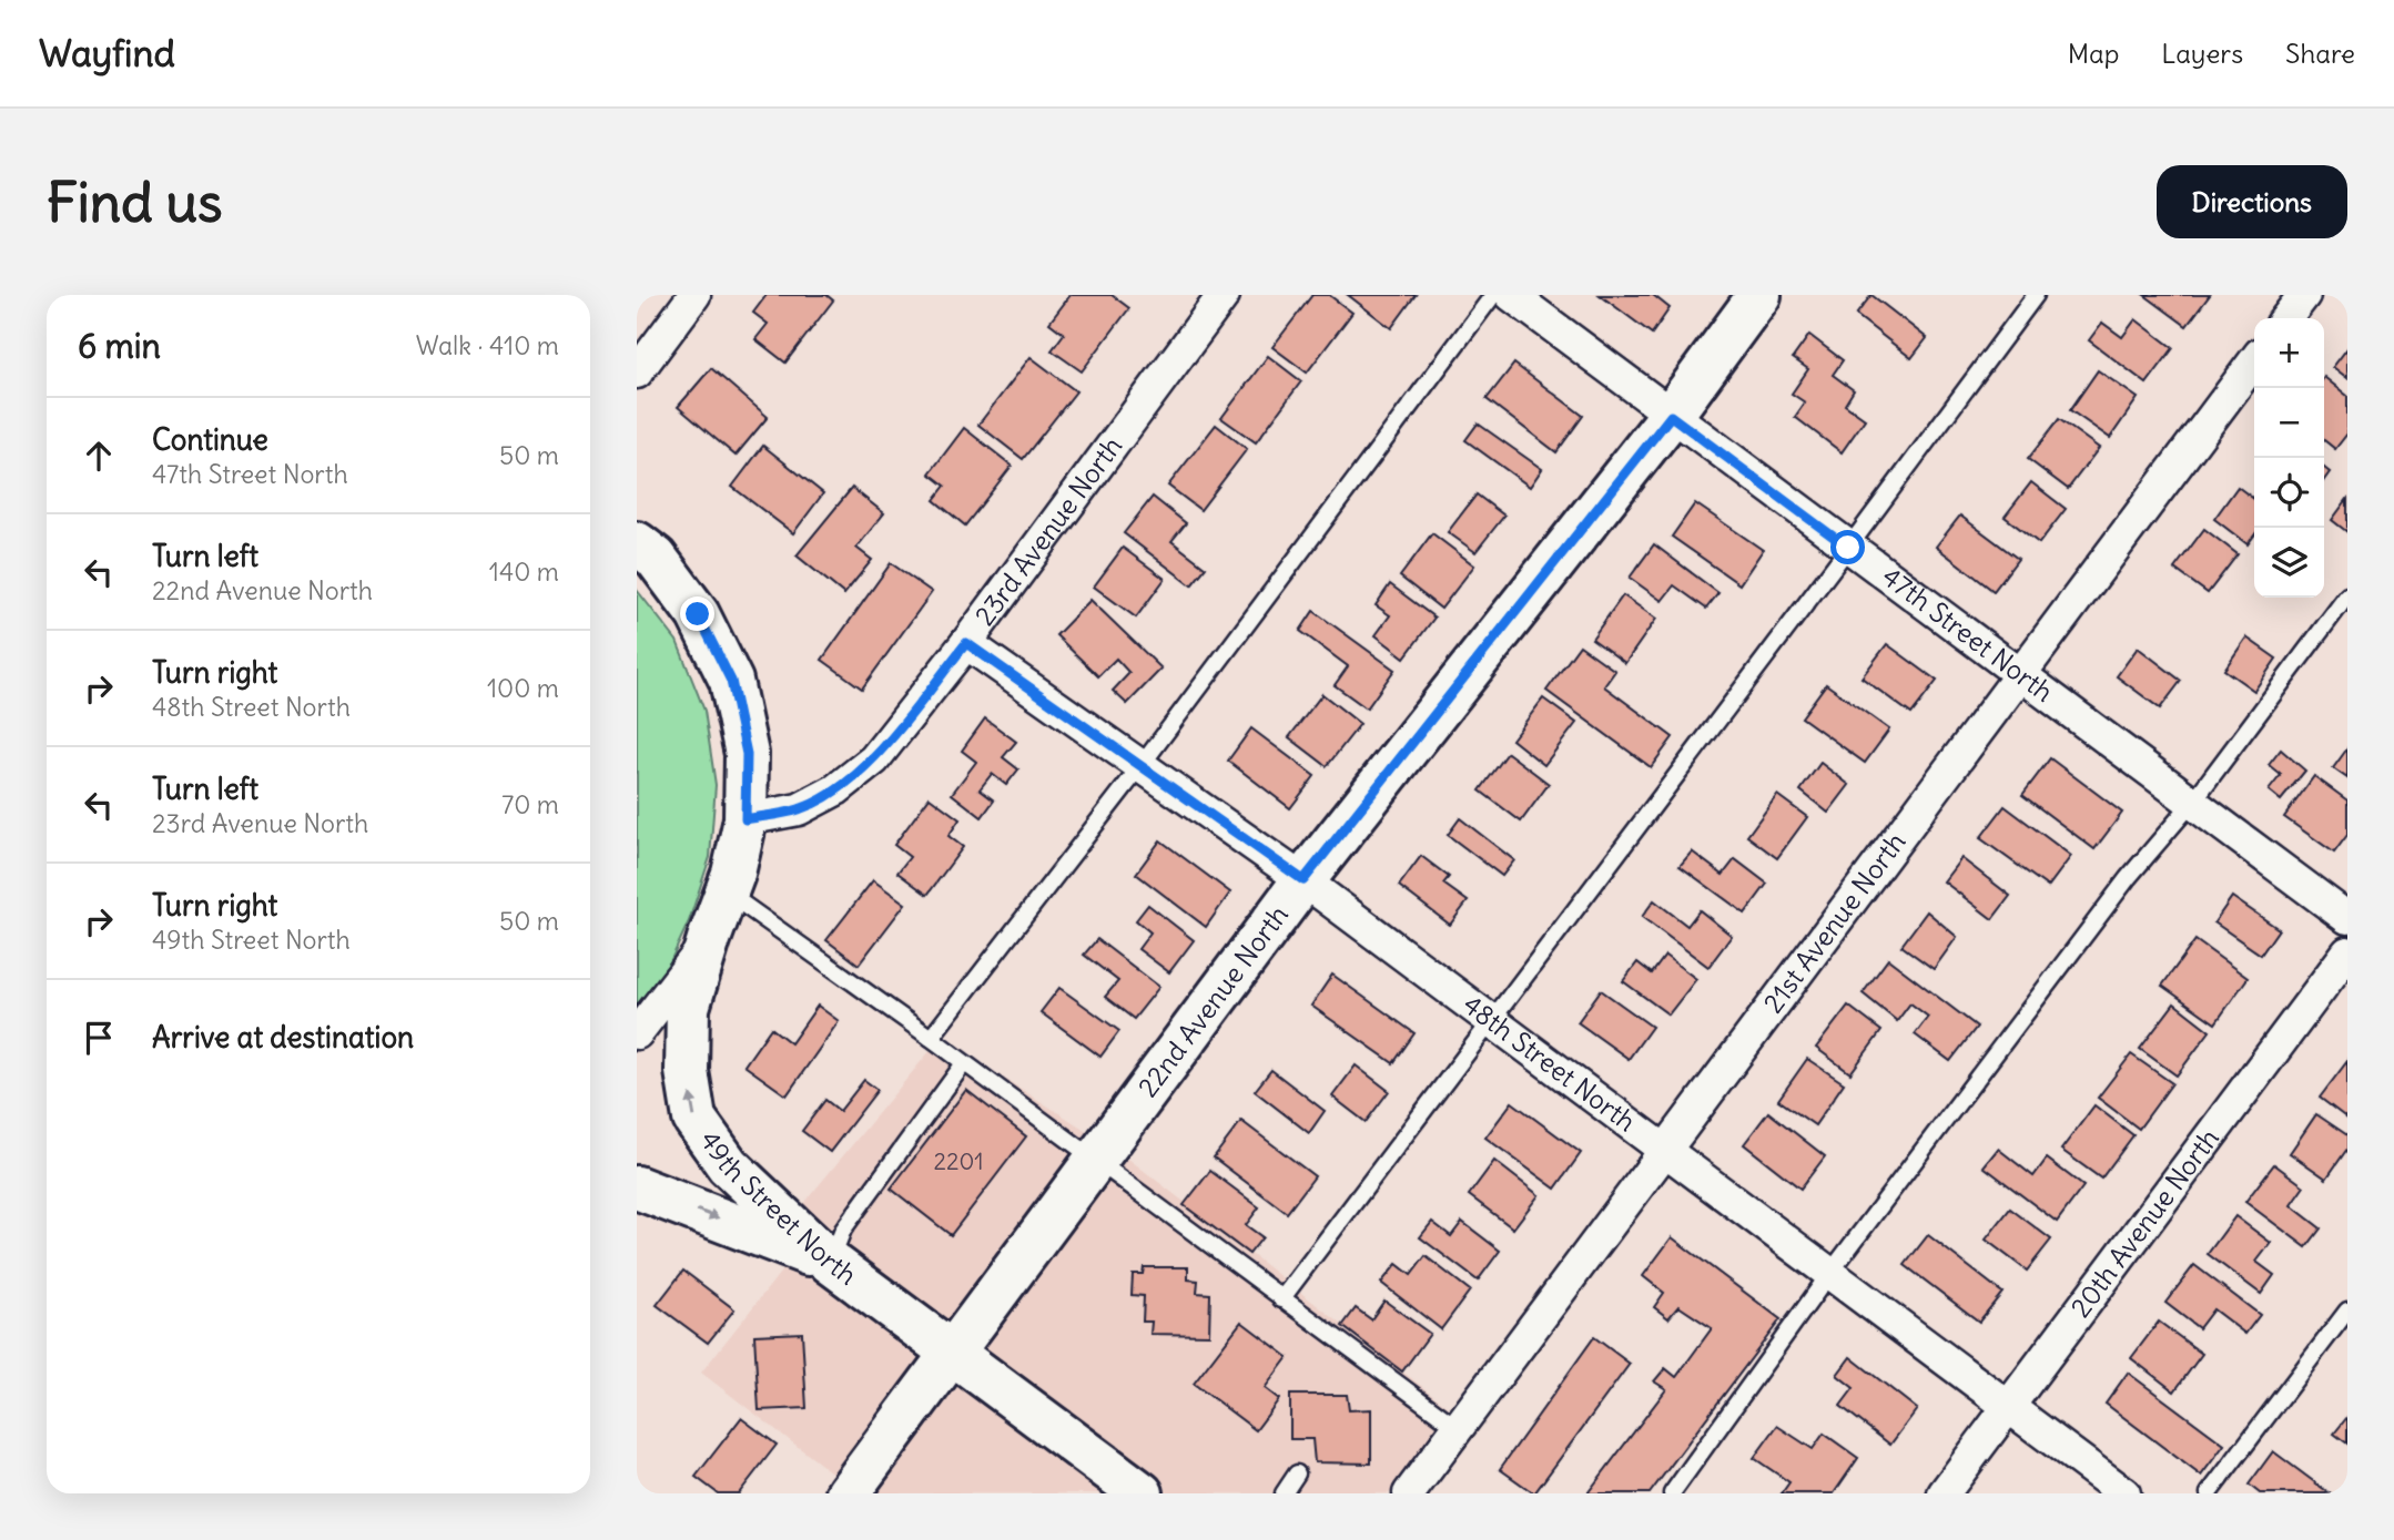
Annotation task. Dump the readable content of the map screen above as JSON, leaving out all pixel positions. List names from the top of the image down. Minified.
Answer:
{"streets":{"main road":["22nd Avenue North","49th Street North"],"street":["23rd Avenue North","47th Street North","21st Avenue North","48th Street North","20th Avenue North"]},"crossings":[["23rd Avenue North","48th Street North"],["23rd Avenue North","49th Street North"],["47th Street North","21st Avenue North"],["47th Street North","22nd Avenue North"],["21st Avenue North","48th Street North"],["22nd Avenue North","48th Street North"],["22nd Avenue North","49th Street North"],["48th Street North","20th Avenue North"]],"house_numbers":["2201"],"page":{"header":"Wayfind","nav":["Map","Layers","Share"],"buttons":"Directions","title":"Find us","heading":["6 min","Walk · 410 m"],"map_buttons":["+","−"],"list":[["Continue","47th Street North","50 m"],["Turn left","22nd Avenue North","140 m"],["Turn right","48th Street North","100 m"],["Turn left","23rd Avenue North","70 m"],["Turn right","49th Street North","50 m"],"Arrive at destination"]}}
